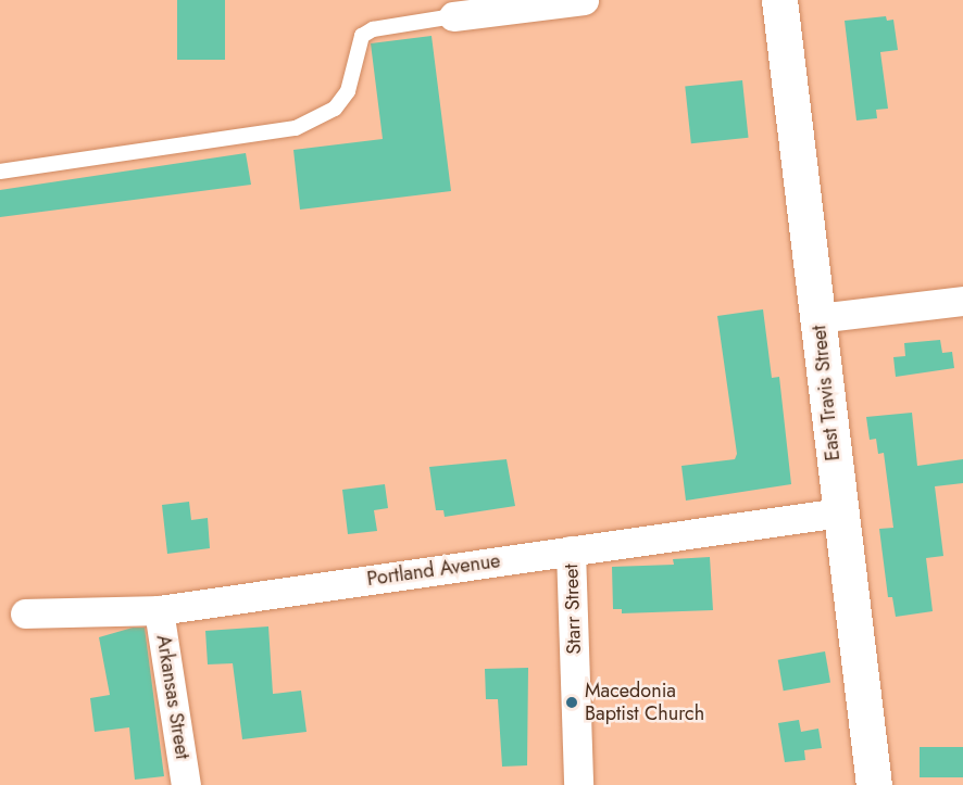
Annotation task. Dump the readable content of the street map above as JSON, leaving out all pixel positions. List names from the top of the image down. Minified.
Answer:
{"streets":{"street":["East Travis Street","Portland Avenue","Starr Street","Arkansas Street"]},"crossings":[["East Travis Street","Portland Avenue"],["Portland Avenue","Starr Street"],["Portland Avenue","Arkansas Street"]],"places":["Macedonia Baptist Church"]}
